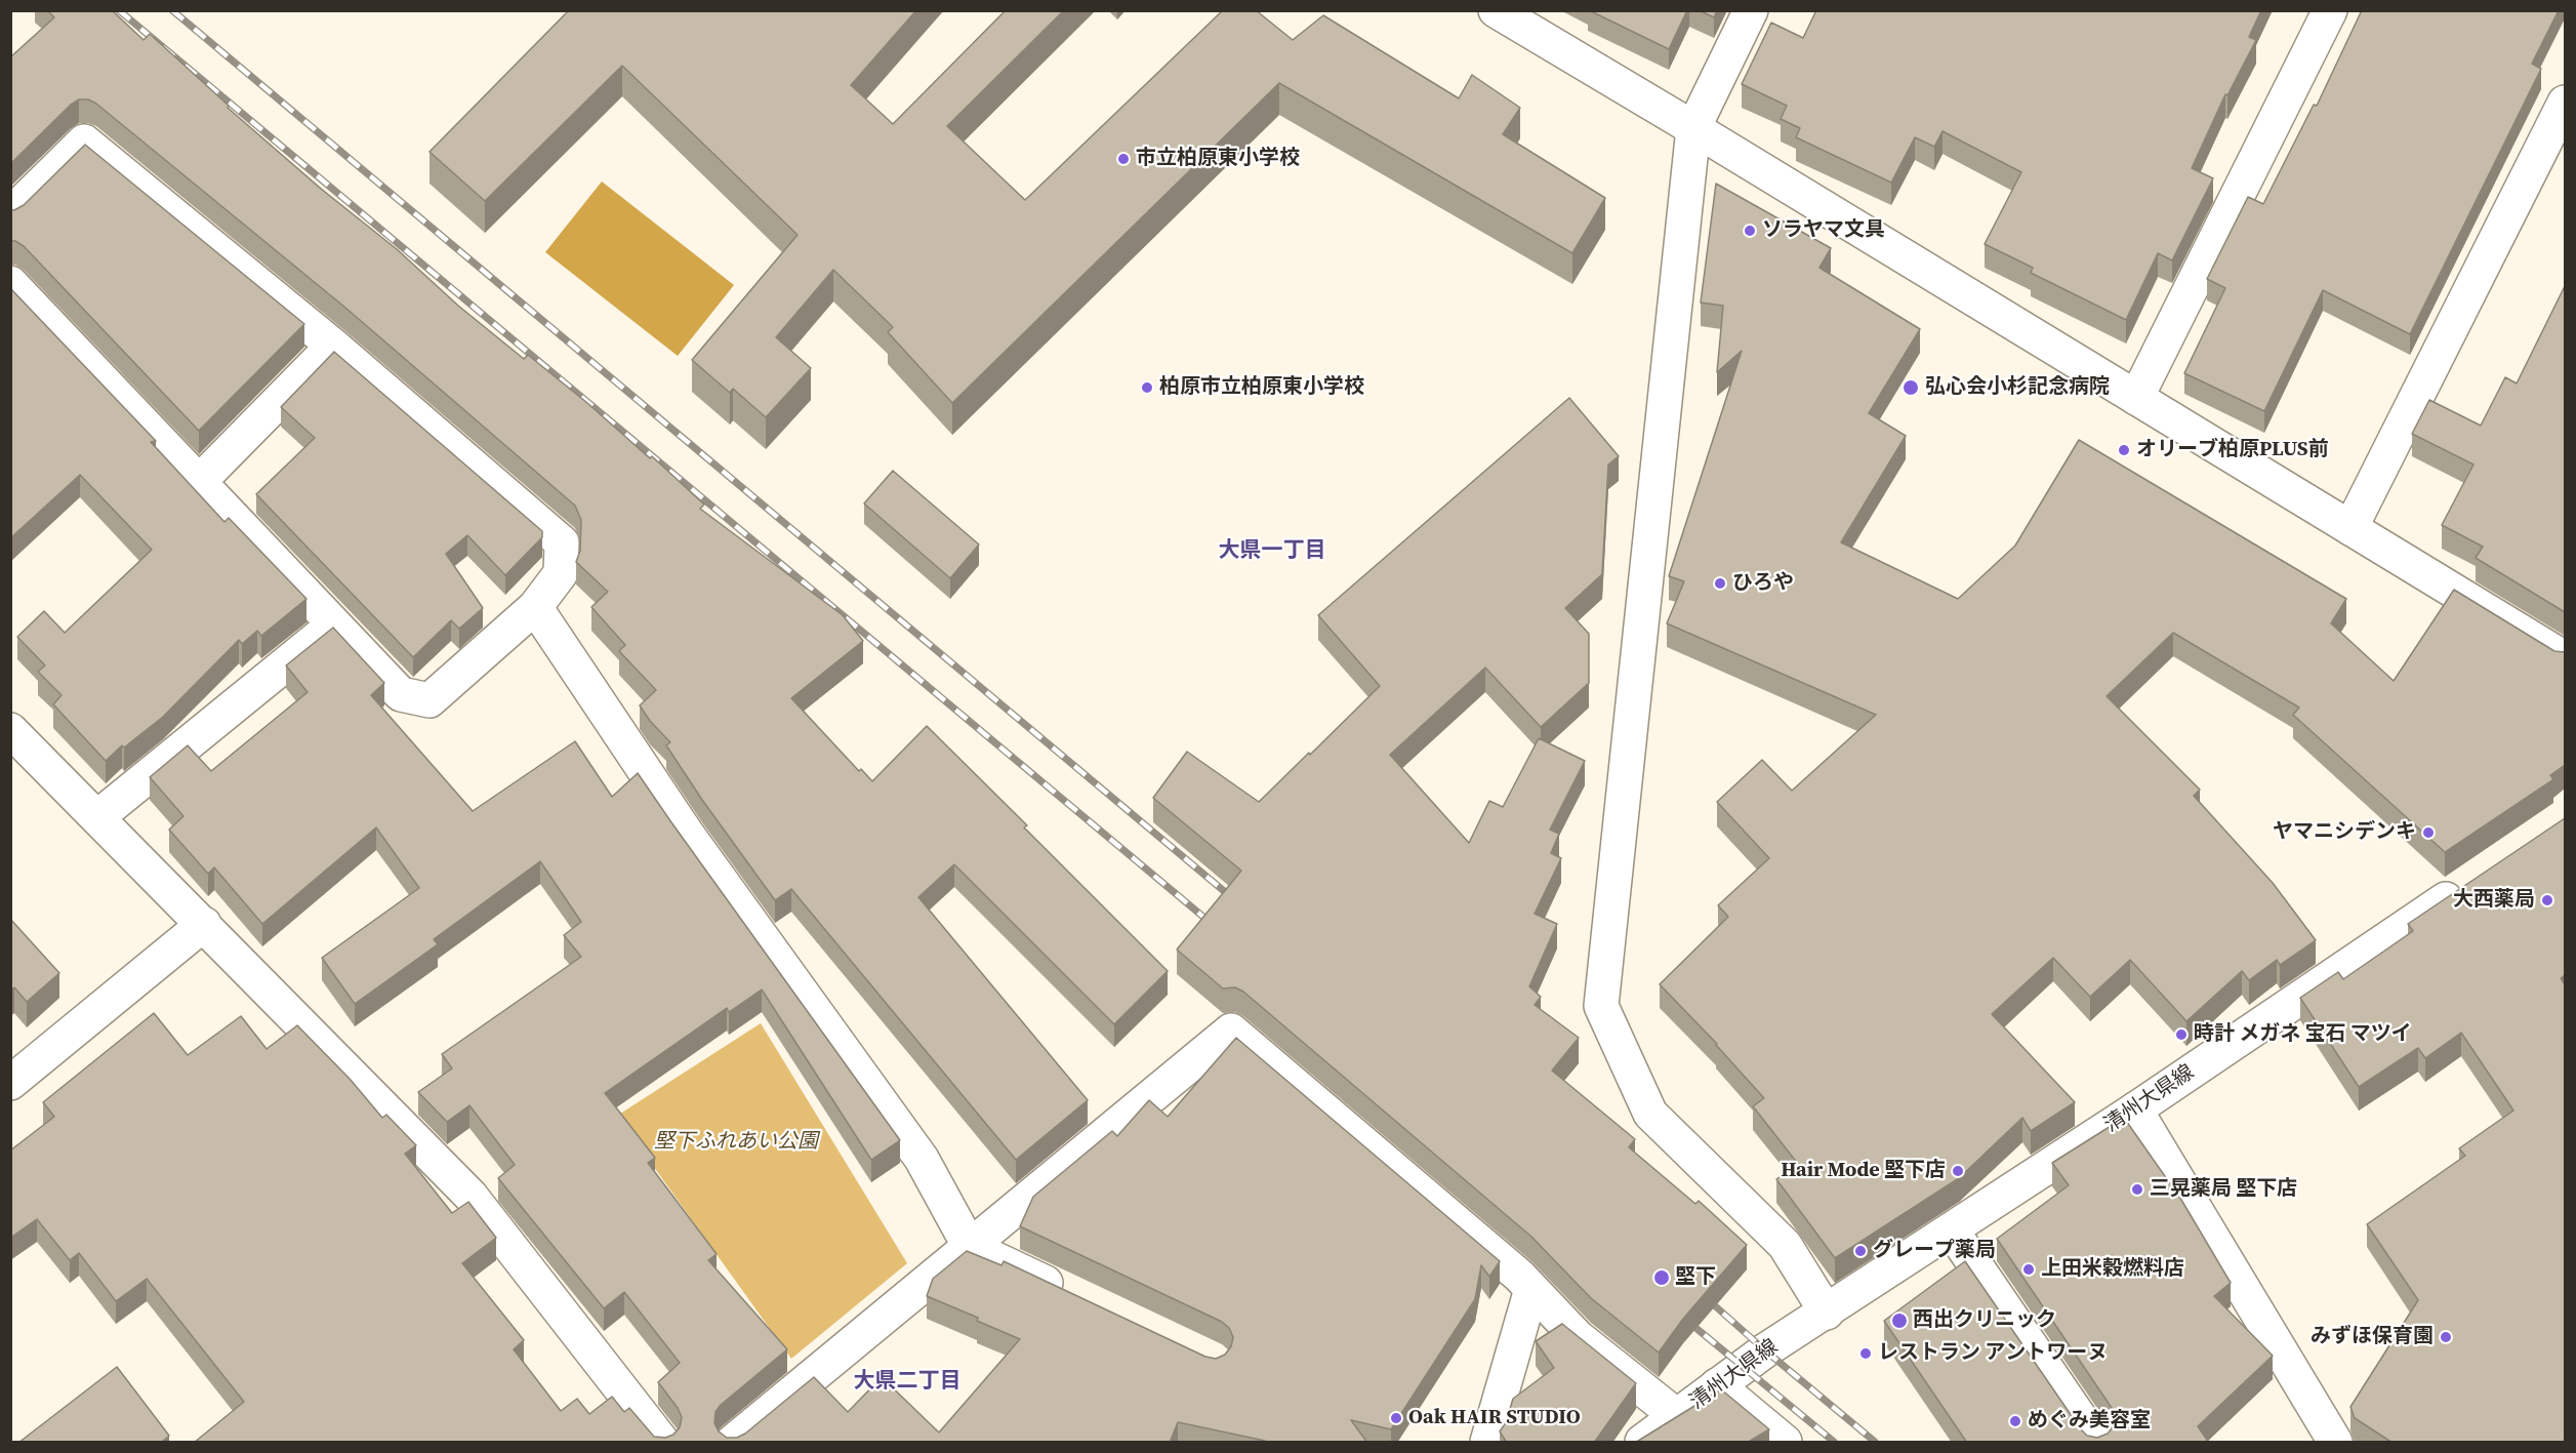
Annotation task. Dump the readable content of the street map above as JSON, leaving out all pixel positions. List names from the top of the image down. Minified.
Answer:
{"streets":{"street":["清州大県線"]},"districts":["大県一丁目","大県二丁目"],"parks":["堅下ふれあい公園"],"places":["市立柏原東小学校","ソラヤマ文具","柏原市立柏原東小学校","弘心会小杉記念病院","オリーブ柏原PLUS前","ひろや","ヤマニシデンキ","大西薬局","時計 メガネ 宝石 マツイ","Hair Mode 堅下店","三晃薬局 堅下店","グレープ薬局","上田米穀燃料店","堅下","西出クリニック","みずほ保育園","レストラン アントワーヌ","Oak HAIR STUDIO","めぐみ美容室"]}
